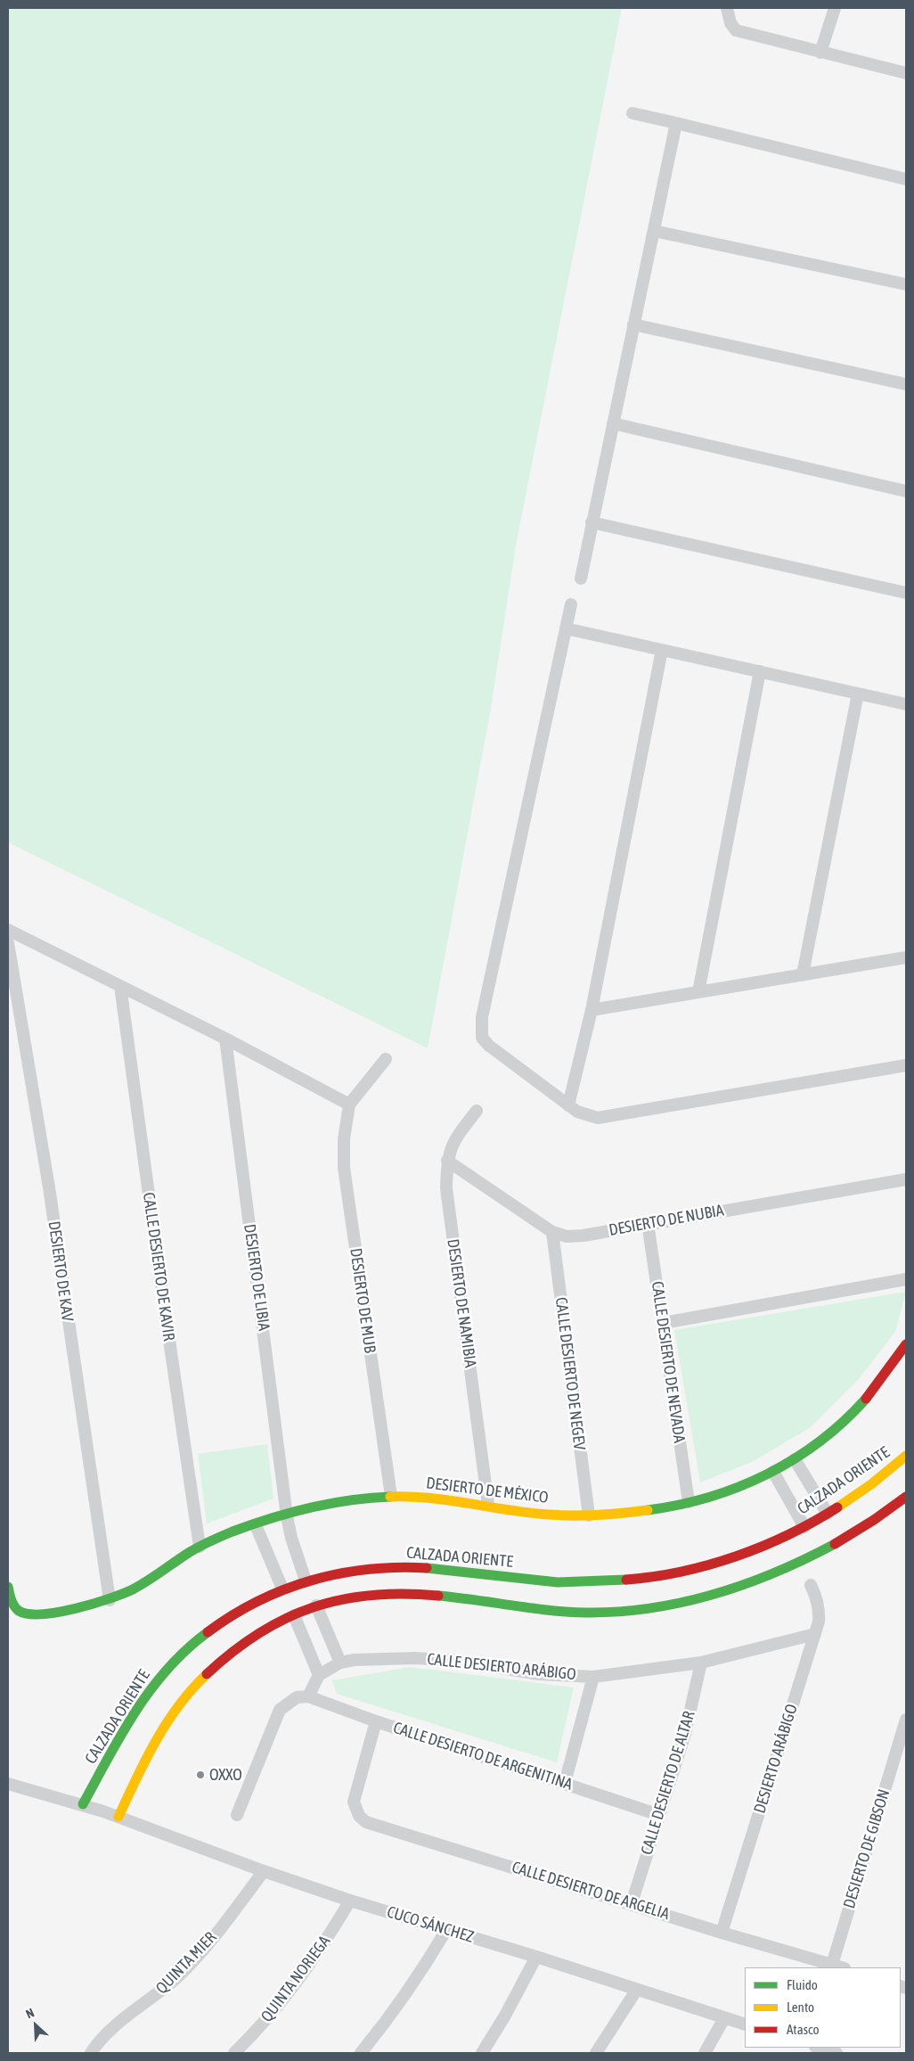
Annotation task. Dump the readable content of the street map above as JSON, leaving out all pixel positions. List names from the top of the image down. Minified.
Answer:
{"streets":{"street":["DESIERTO DE NUBIA","CALLE DESIERTO DE KAVIR","DESIERTO DE KAV","DESIERTO DE LIBIA","DESIERTO DE MUB","DESIERTO DE NAMIBIA","CALLE DESIERTO DE NEVADA","CALLE DESIERTO DE NEGEV","CALZADA ORIENTE","DESIERTO DE MÉXICO","CALLE DESIERTO ARÁBIGO","CALLE DESIERTO DE ARGENITINA","DESIERTO ARÁBIGO","CALLE DESIERTO DE ALTAR","DESIERTO DE GIBSON","CALLE DESIERTO DE ARGELIA","CUCO SÁNCHEZ","QUINTA MIER","QUINTA NORIEGA"]},"crossings":[["DESIERTO DE NUBIA","DESIERTO DE NAMIBIA"],["DESIERTO DE NUBIA","CALLE DESIERTO DE NEVADA"],["DESIERTO DE NUBIA","CALLE DESIERTO DE NEGEV"],["CALLE DESIERTO DE KAVIR","DESIERTO DE MÉXICO"],["DESIERTO DE KAV","DESIERTO DE MÉXICO"],["DESIERTO DE LIBIA","CALZADA ORIENTE"],["DESIERTO DE LIBIA","DESIERTO DE MÉXICO"],["DESIERTO DE MUB","DESIERTO DE MÉXICO"],["DESIERTO DE NAMIBIA","DESIERTO DE MÉXICO"],["CALLE DESIERTO DE NEVADA","DESIERTO DE MÉXICO"],["CALLE DESIERTO DE NEGEV","DESIERTO DE MÉXICO"],["CALZADA ORIENTE","CUCO SÁNCHEZ"],["CALLE DESIERTO ARÁBIGO","DESIERTO ARÁBIGO"],["CALLE DESIERTO ARÁBIGO","CALLE DESIERTO DE ALTAR"],["CALLE DESIERTO DE ARGENITINA","CALLE DESIERTO DE ALTAR"],["CALLE DESIERTO DE ARGENITINA","CALLE DESIERTO DE ARGELIA"],["DESIERTO ARÁBIGO","CALLE DESIERTO DE ARGELIA"],["CALLE DESIERTO DE ALTAR","CALLE DESIERTO DE ARGELIA"],["DESIERTO DE GIBSON","CALLE DESIERTO DE ARGELIA"],["CUCO SÁNCHEZ","QUINTA MIER"],["CUCO SÁNCHEZ","QUINTA NORIEGA"]],"places":["OXXO"],"legend":["Fluido","Lento","Atasco"],"north":"top left"}
